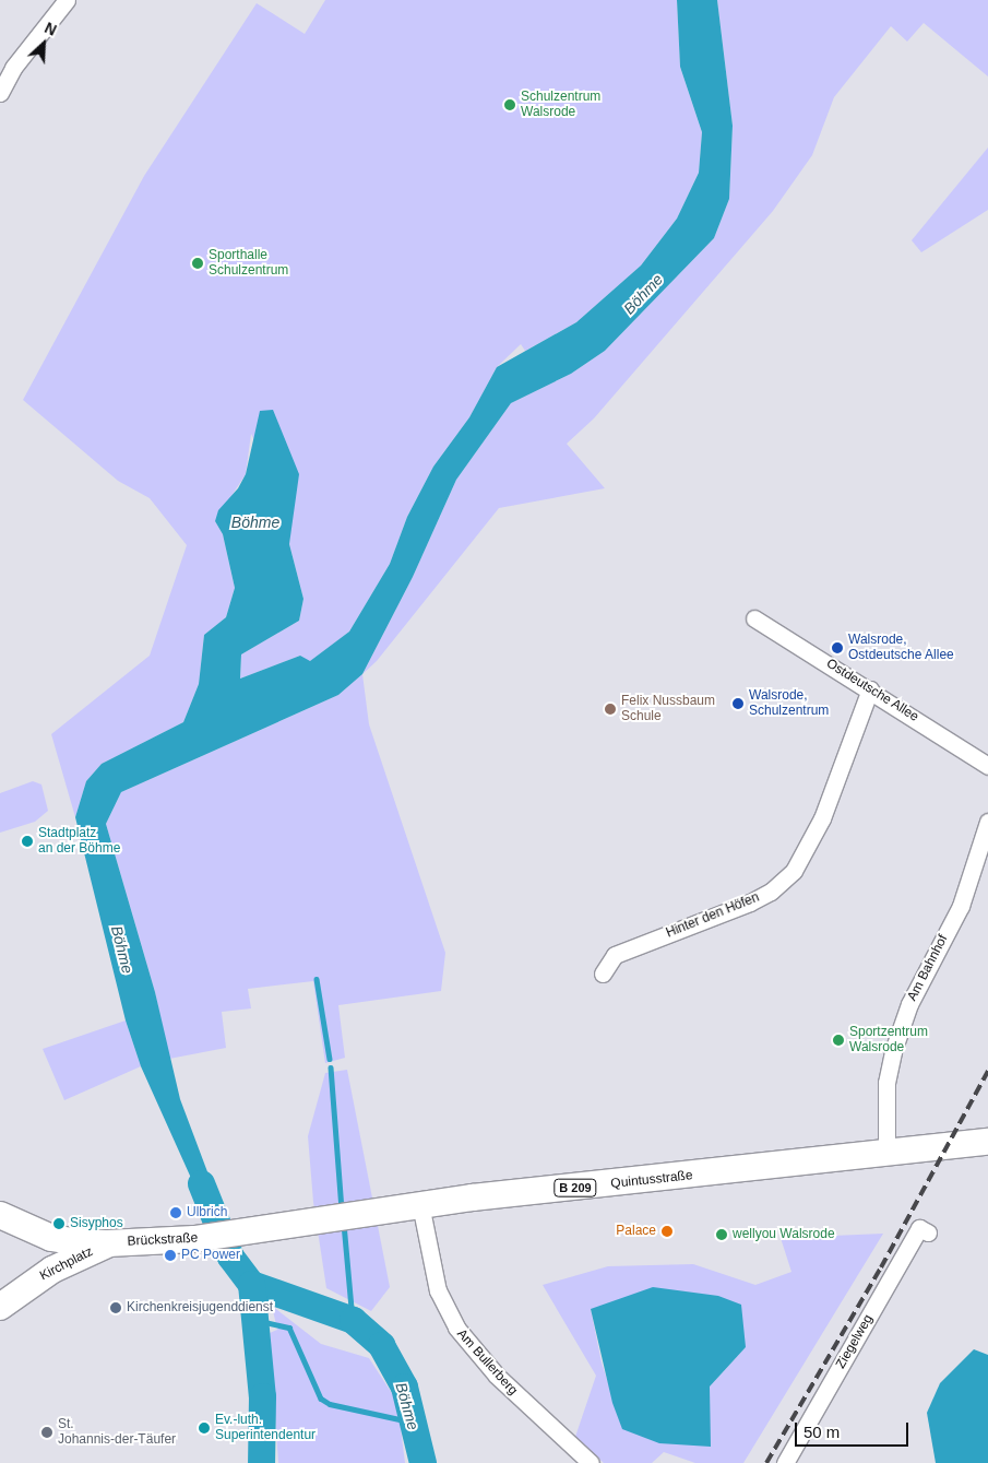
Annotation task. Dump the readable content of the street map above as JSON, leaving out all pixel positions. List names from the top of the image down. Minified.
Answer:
{"streets":{"main road":["Quintusstraße","B 209","Brückstraße","Kirchplatz"],"street":["Ostdeutsche Allee","Hinter den Höfen","Am Bahnhof","Ziegelweg","Am Bullerberg"]},"crossings":[["Ostdeutsche Allee","Hinter den Höfen"],["Am Bahnhof","Quintusstraße"],["Quintusstraße","Brückstraße"],["Quintusstraße","Am Bullerberg"],["B 209","Brückstraße"],["Brückstraße","Kirchplatz"]],"water":["Böhme"],"places":["Schulzentrum Walsrode","Sporthalle Schulzentrum","Walsrode, Ostdeutsche Allee","Walsrode, Schulzentrum","Felix Nussbaum Schule","Stadtplatz an der Böhme","Sportzentrum Walsrode","Ulbrich","Sisyphos","Palace","wellyou Walsrode","PC Power","Kirchenkreisjugenddienst","Ev.-luth. Superintendentur","St. Johannis-der-Täufer"],"scale_bar":"50 m","north":"top right"}
